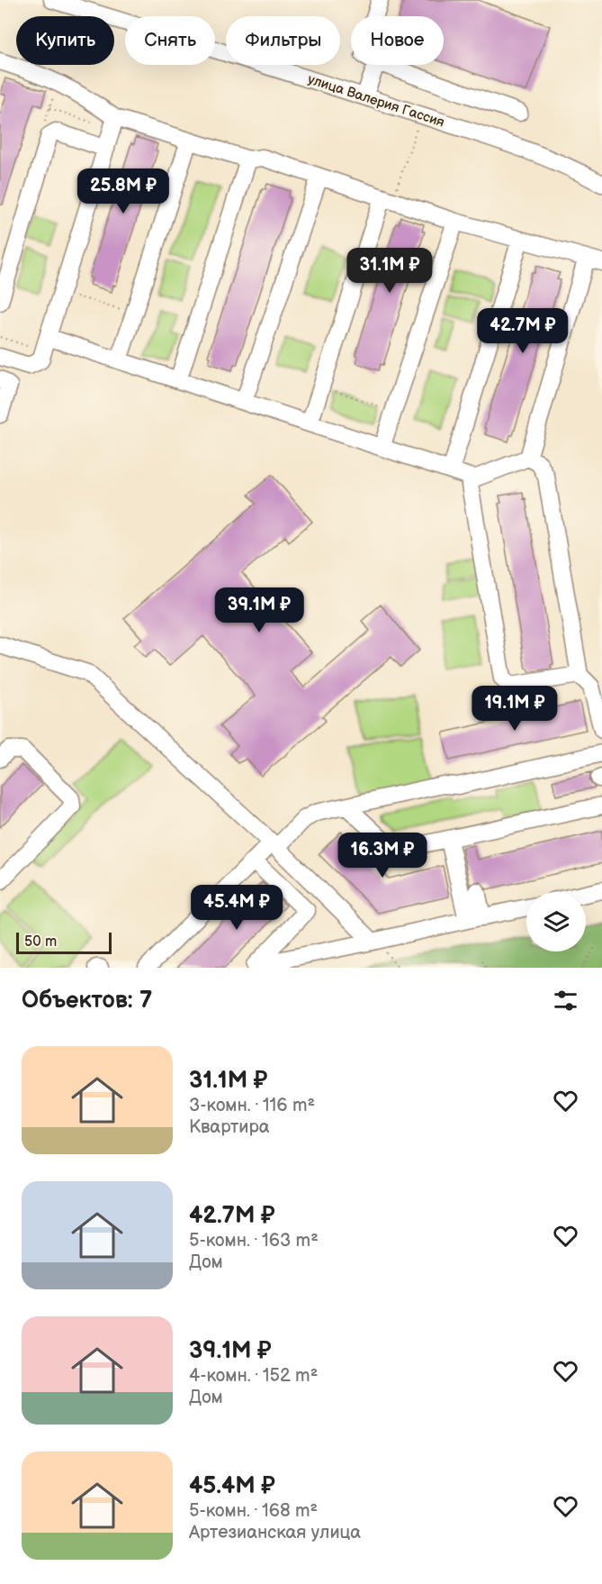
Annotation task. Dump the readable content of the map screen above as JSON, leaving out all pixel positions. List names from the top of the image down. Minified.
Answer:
{"streets":{"street":["улица Валерия Гассия"]},"scale_bar":"50 m","page":{"chip":["Купить","Снять","Фильтры","Новое"],"price":["25.8M ₽","31.1M ₽","42.7M ₽","39.1M ₽","19.1M ₽","16.3M ₽","45.4M ₽"],"scale":"50 m","heading":"Объектов: 7","list":[{"name":"31.1M ₽","note":"3-комн. · 116 m² · Квартира"},{"name":"42.7M ₽","note":"5-комн. · 163 m² · Дом"},{"name":"39.1M ₽","note":"4-комн. · 152 m² · Дом"},{"name":"45.4M ₽","note":"5-комн. · 168 m² · Артезианская улица"}]}}
